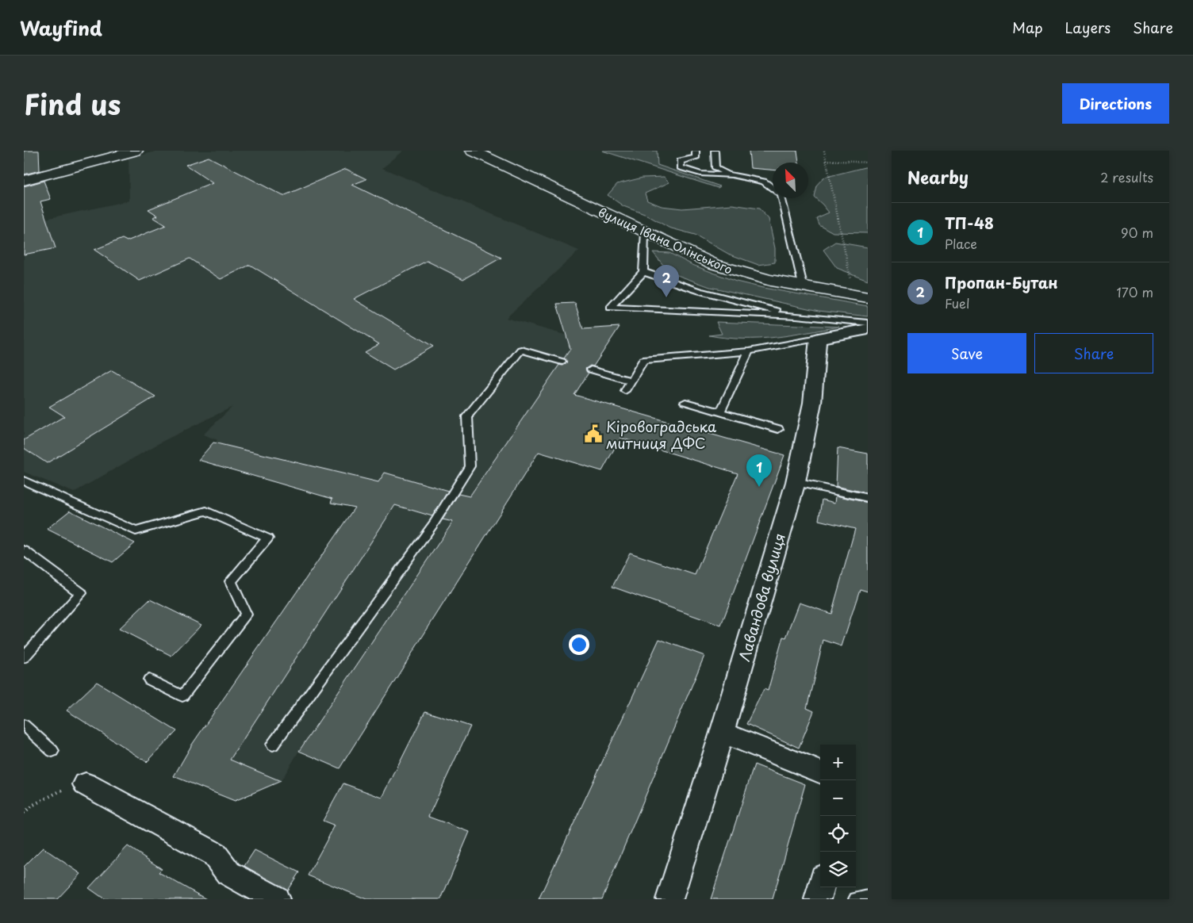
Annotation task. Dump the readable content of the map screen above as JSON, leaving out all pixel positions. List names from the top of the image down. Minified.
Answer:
{"streets":{"street":["вулиця Івана Олінського","Лавандова вулиця"]},"places":{"public building":["Кіровоградська митниця ДФС"]},"north":"top left","page":{"header":"Wayfind","nav":["Map","Layers","Share"],"title":"Find us","buttons":["Directions",["Save","Share"]],"heading":["Nearby","2 results"],"list":[{"mark":"1","name":"ТП-48","note":"Place","value":"90 m"},{"mark":"2","name":"Пропан-Бутан","note":"Fuel","value":"170 m"}],"pins":["2","1"],"map_buttons":["+","−"]}}
